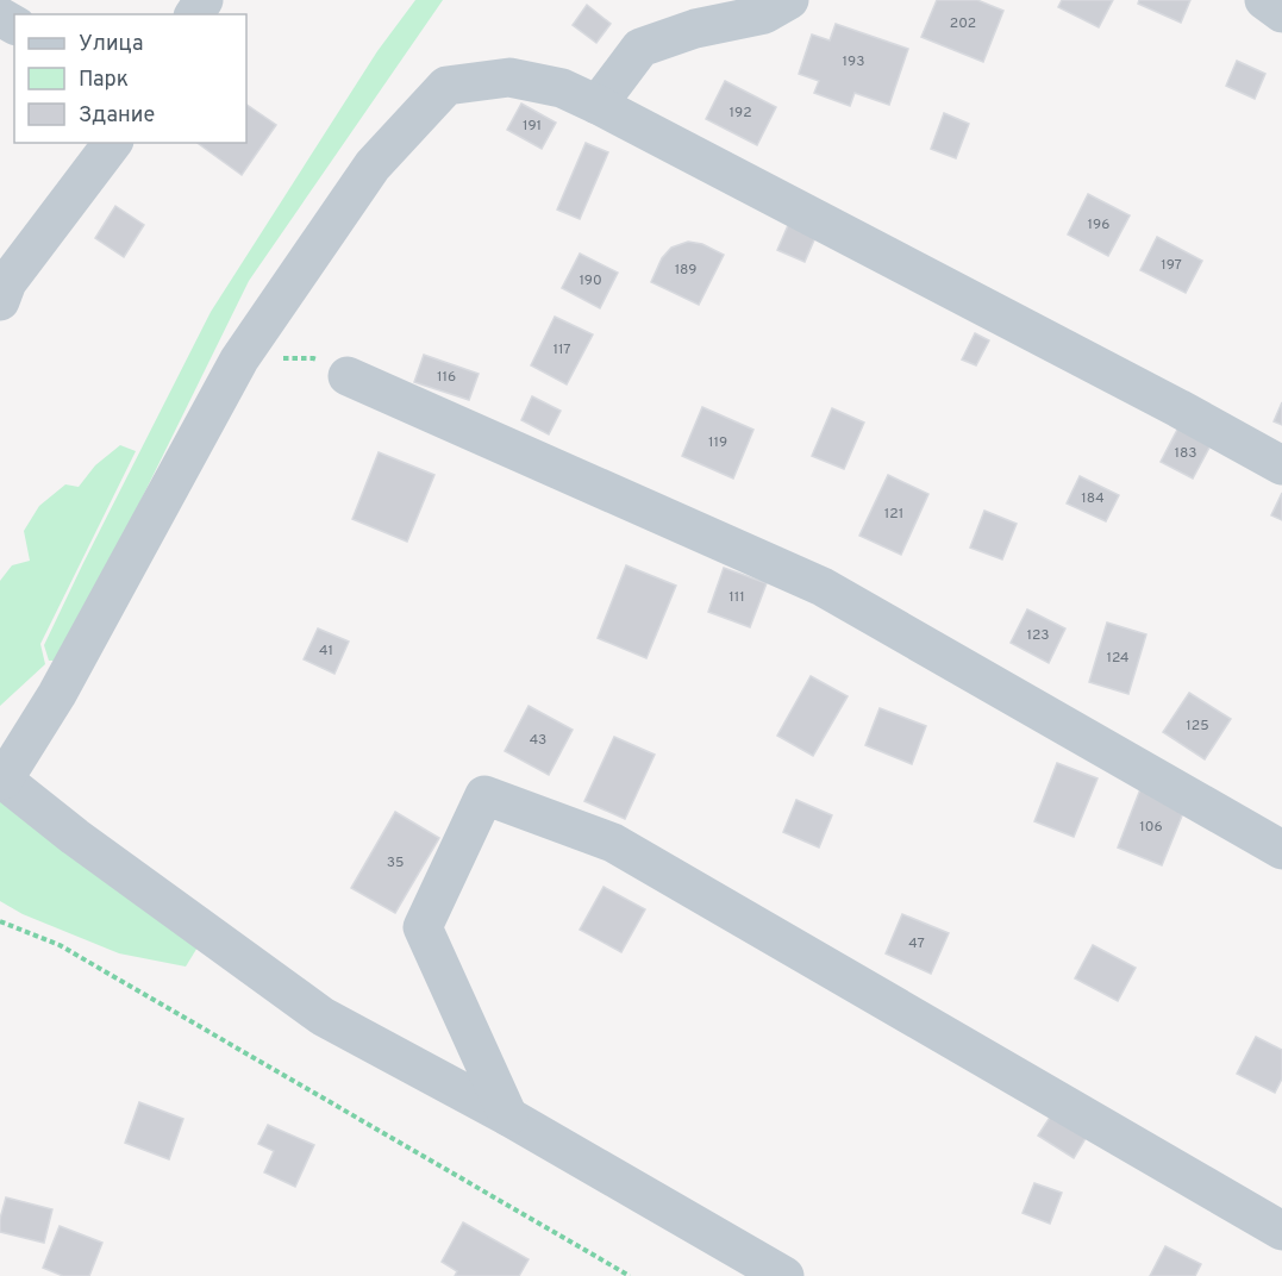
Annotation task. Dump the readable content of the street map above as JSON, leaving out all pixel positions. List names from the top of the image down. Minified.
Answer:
{"house_numbers":["202","193","192","191","196","197","189","190","117","116","119","183","184","121","111","123","41","124","125","43","106","35","47"],"legend":["Улица","Парк","Здание"]}
